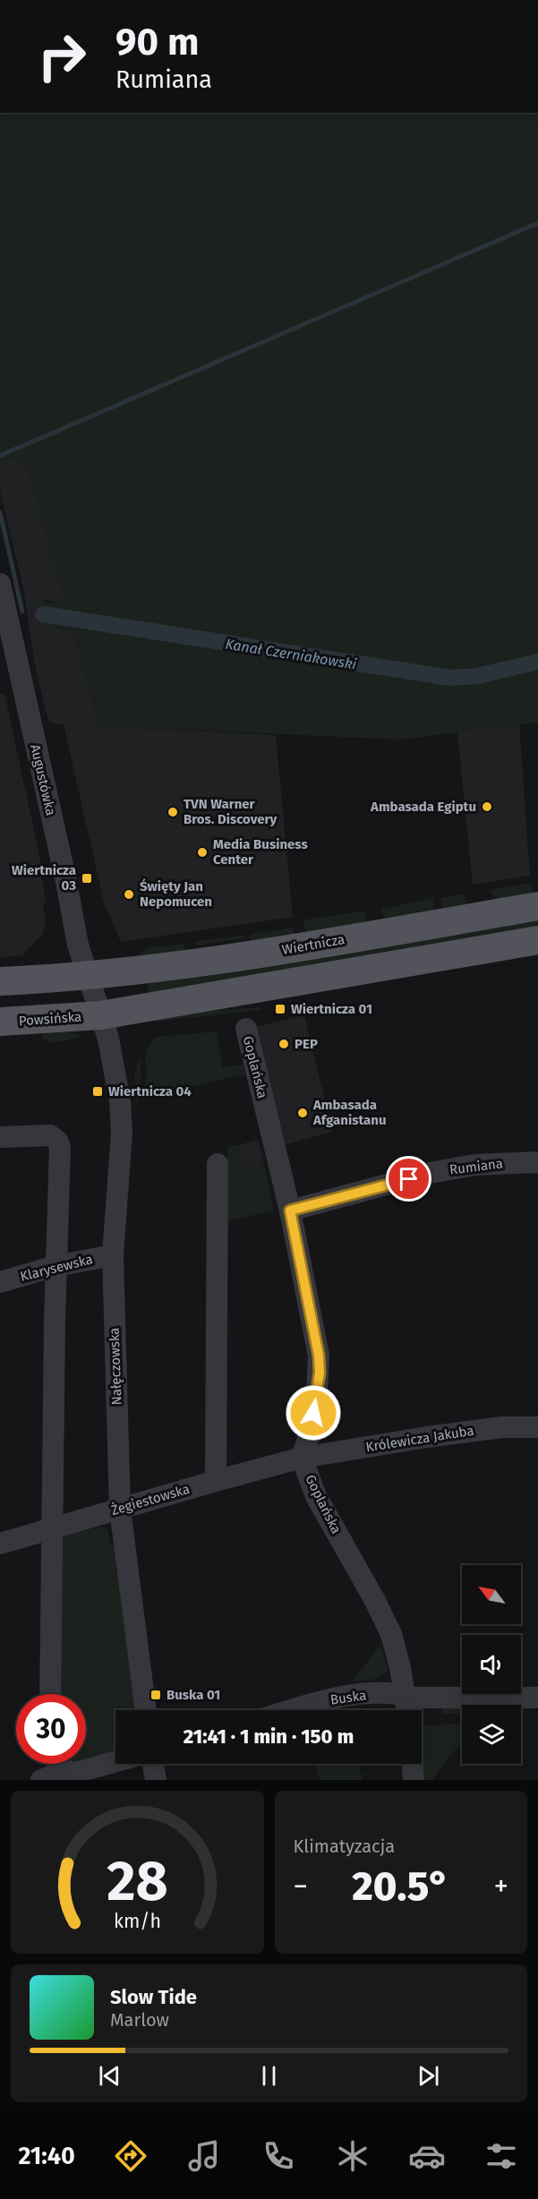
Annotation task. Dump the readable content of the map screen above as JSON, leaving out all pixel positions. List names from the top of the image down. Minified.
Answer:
{"streets":{"main road":["Wiertnicza","Powsińska"],"street":["Augustówka","Goplańska","Rumiana","Klarysewska","Nałęczowska","Królewicza Jakuba","Żegiestowska","Buska"]},"crossings":[["Augustówka","Wiertnicza"],["Augustówka","Powsińska"],["Augustówka","Nałęczowska"],["Powsińska","Nałęczowska"],["Goplańska","Rumiana"],["Goplańska","Królewicza Jakuba"],["Goplańska","Żegiestowska"],["Goplańska","Buska"],["Klarysewska","Nałęczowska"],["Nałęczowska","Żegiestowska"],["Królewicza Jakuba","Żegiestowska"]],"water":["Kanał Czerniakowski"],"places":{"other":["Ambasada Egiptu","TVN Warner Bros. Discovery","Media Business Center","Święty Jan Nepomucen","PEP","Ambasada Afganistanu"],"transit":["Wiertnicza 03","Wiertnicza 01","Wiertnicza 04","Buska 01"]},"north":"top left","page":{"turn":["90 m","Rumiana"],"limit":"30","trip":"21:41 · 1 min · 150 m","tile":"Klimatyzacja","heat":["−","20.5°","+"],"song":["Slow Tide","Marlow"],"tabs":"21:40","gauge":["28","km/h"]}}
